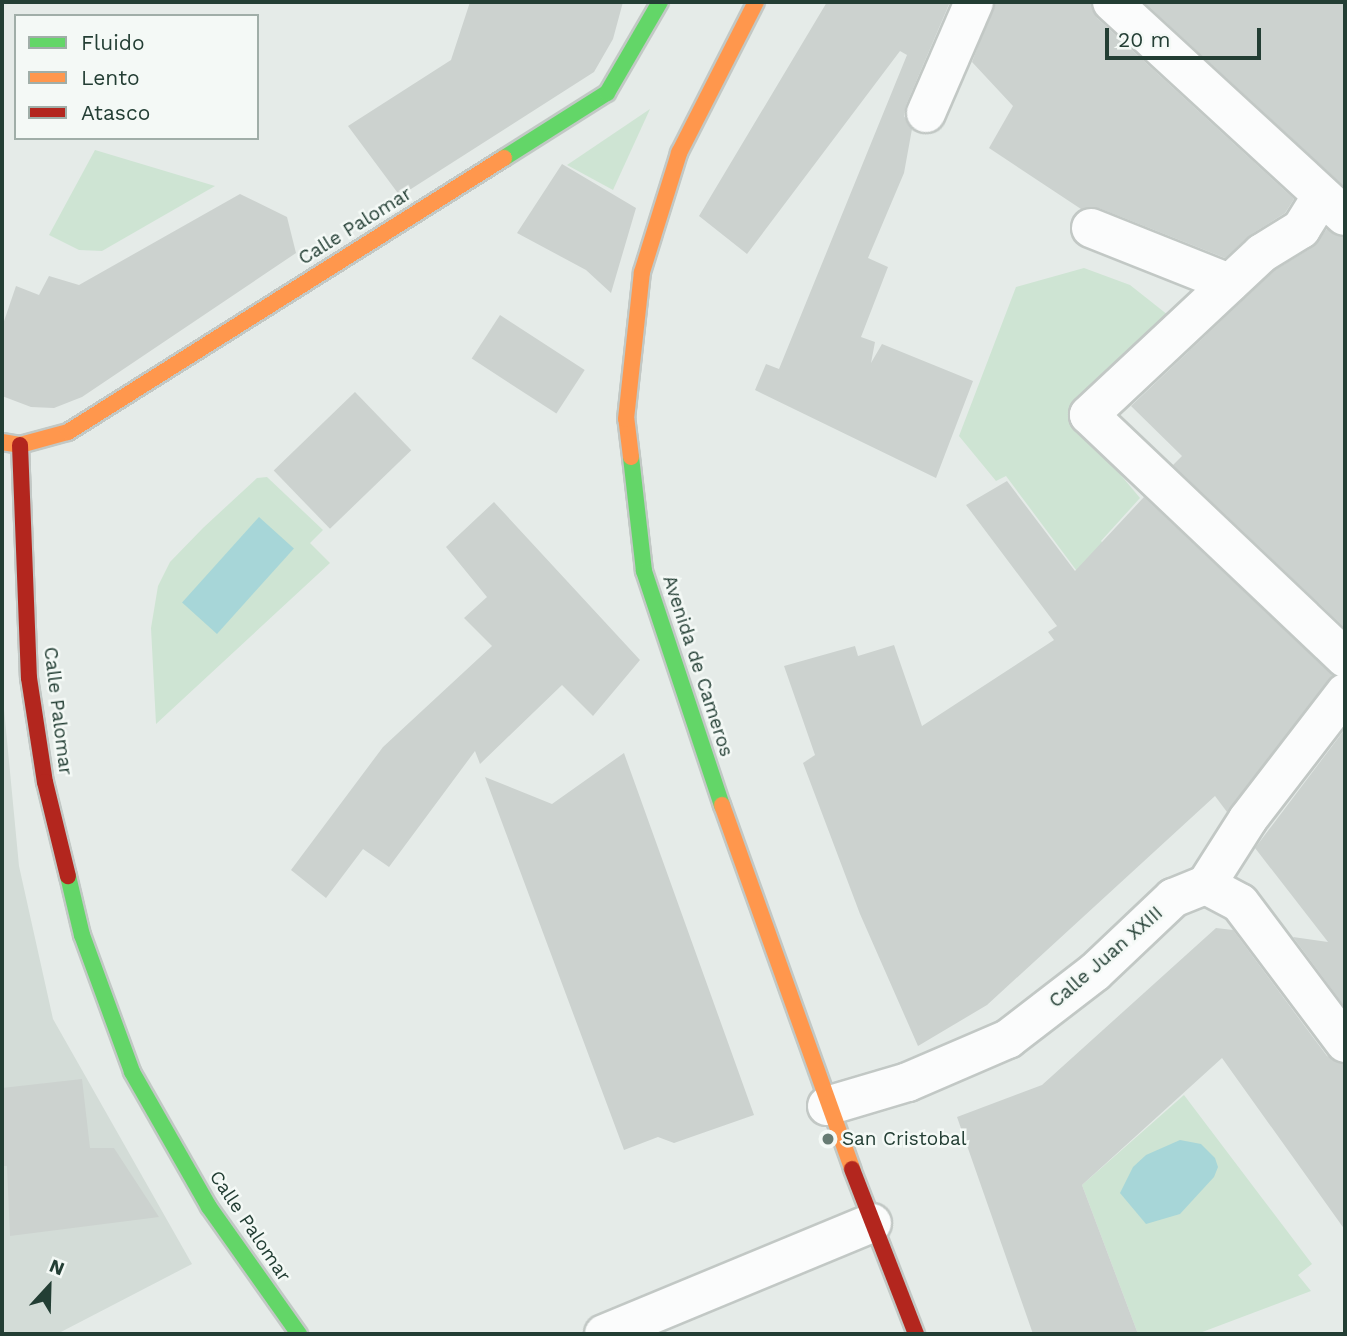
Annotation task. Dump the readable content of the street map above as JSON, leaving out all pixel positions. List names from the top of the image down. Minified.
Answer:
{"streets":{"street":["Calle Palomar","Avenida de Cameros","Calle Juan XXIII"]},"crossings":[["Avenida de Cameros","Calle Juan XXIII"]],"places":["San Cristobal"],"legend":["Fluido","Lento","Atasco"],"scale_bar":"20 m","north":"top"}
